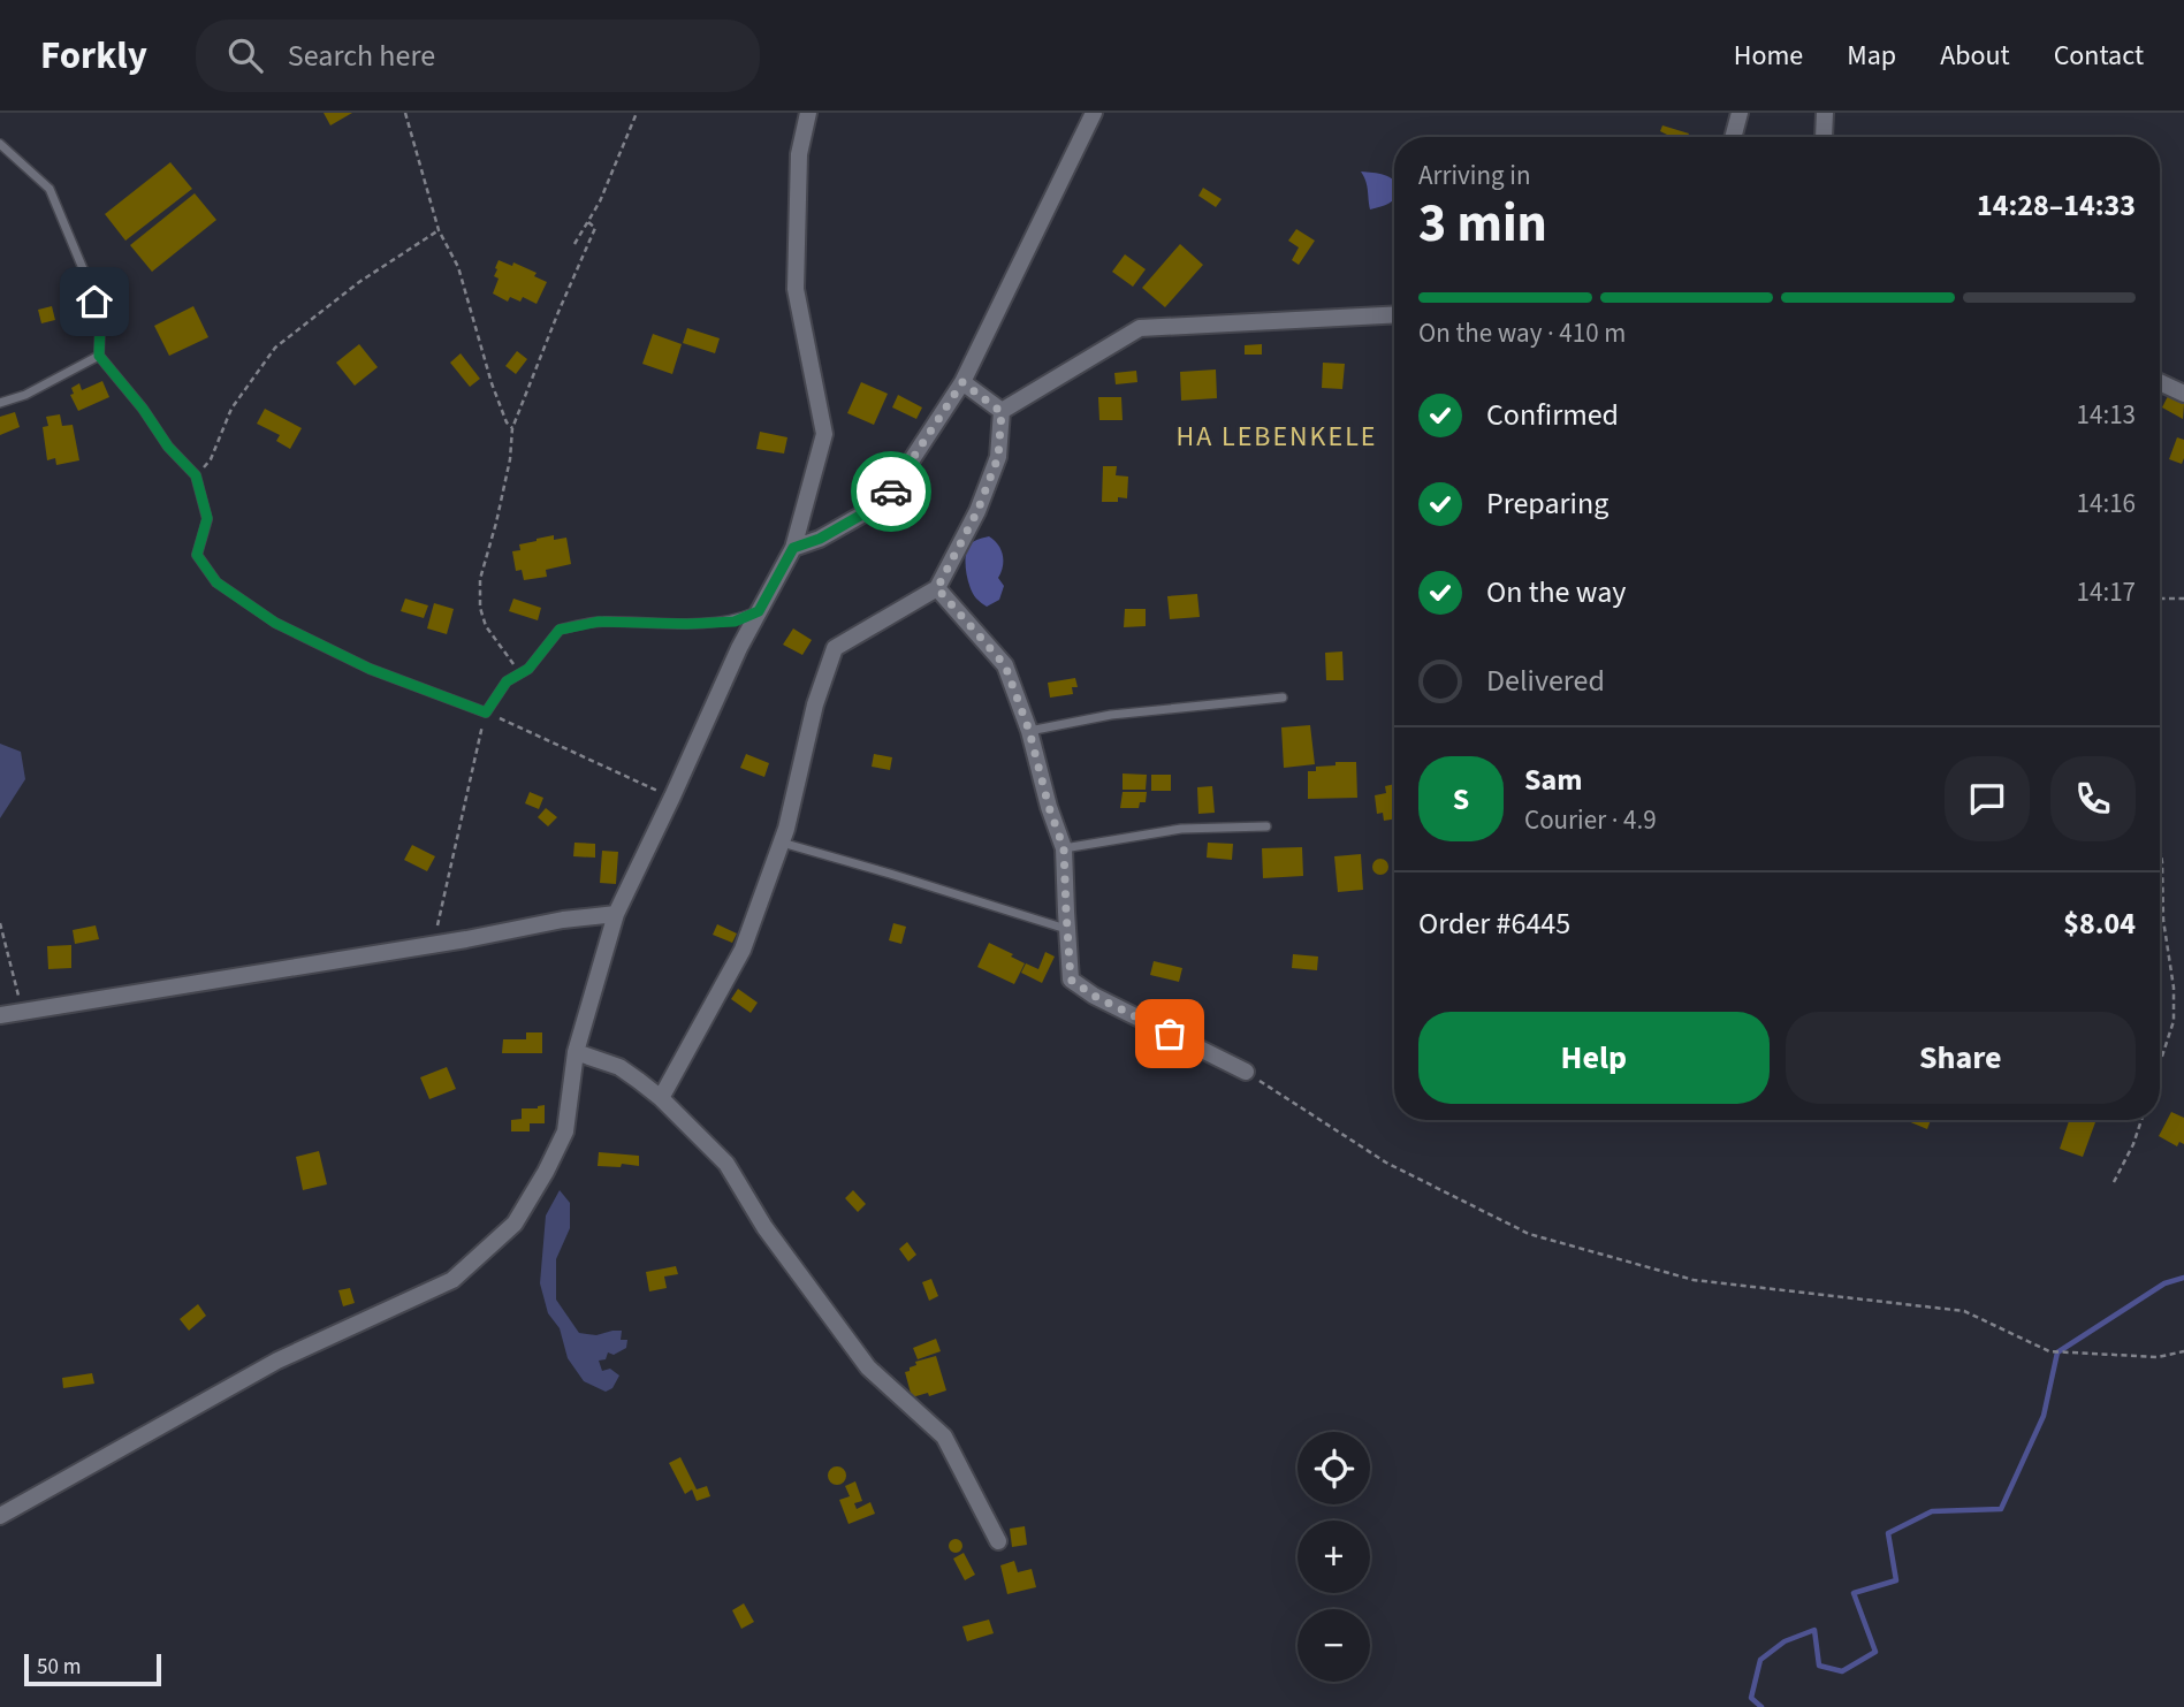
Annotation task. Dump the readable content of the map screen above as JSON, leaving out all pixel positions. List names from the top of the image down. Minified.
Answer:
{"districts":["HA LEBENKELE"],"scale_bar":"50 m","page":{"header":"Forkly","search":"Search here","nav":["Home","Map","About","Contact"],"heading":["3 min","Arriving in","14:28–14:33"],"panel":["Sam","Courier · 4.9","Order #6445","$8.04"],"bar":"On the way · 410 m","list":[["Confirmed","14:13"],["Preparing","14:16"],["On the way","14:17"],"Delivered"],"round":"S","buttons":["Help","Share"],"map_buttons":["+","−"],"scale":"50 m"}}
